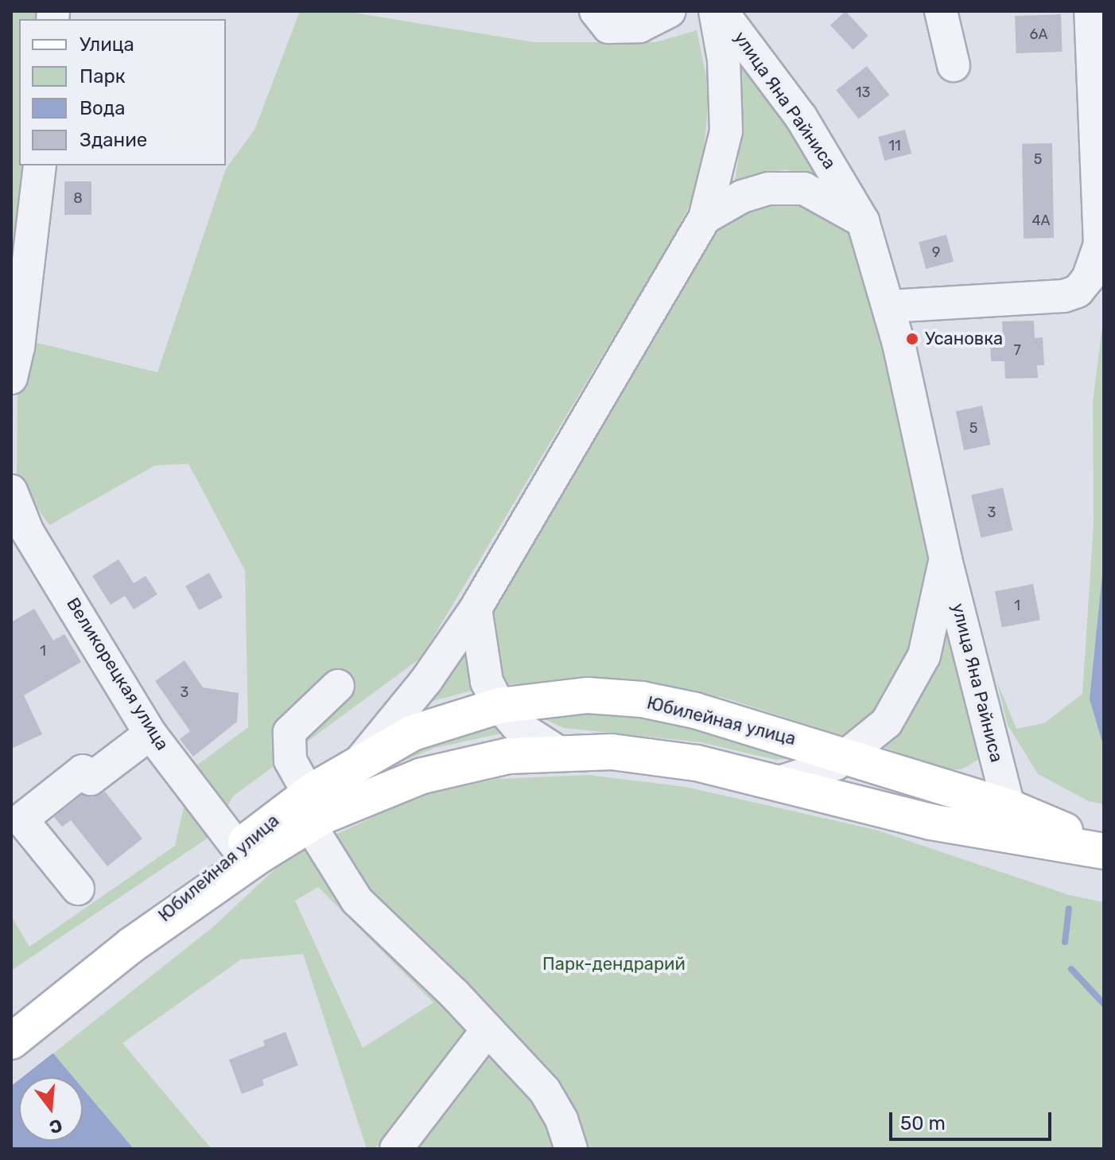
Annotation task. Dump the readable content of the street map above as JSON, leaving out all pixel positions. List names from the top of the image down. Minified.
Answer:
{"streets":{"main road":["Юбилейная улица"],"street":["улица Яна Райниса","Великорецкая улица"]},"crossings":[["улица Яна Райниса","Юбилейная улица"],["Великорецкая улица","Юбилейная улица"]],"parks":["Парк-дендрарий"],"places":["Усановка"],"house_numbers":["6А","13","11","5","8","4А","9","7","5","3","1","1","3"],"legend":["Улица","Парк","Вода","Здание"],"scale_bar":"50 m","north":"bottom"}
